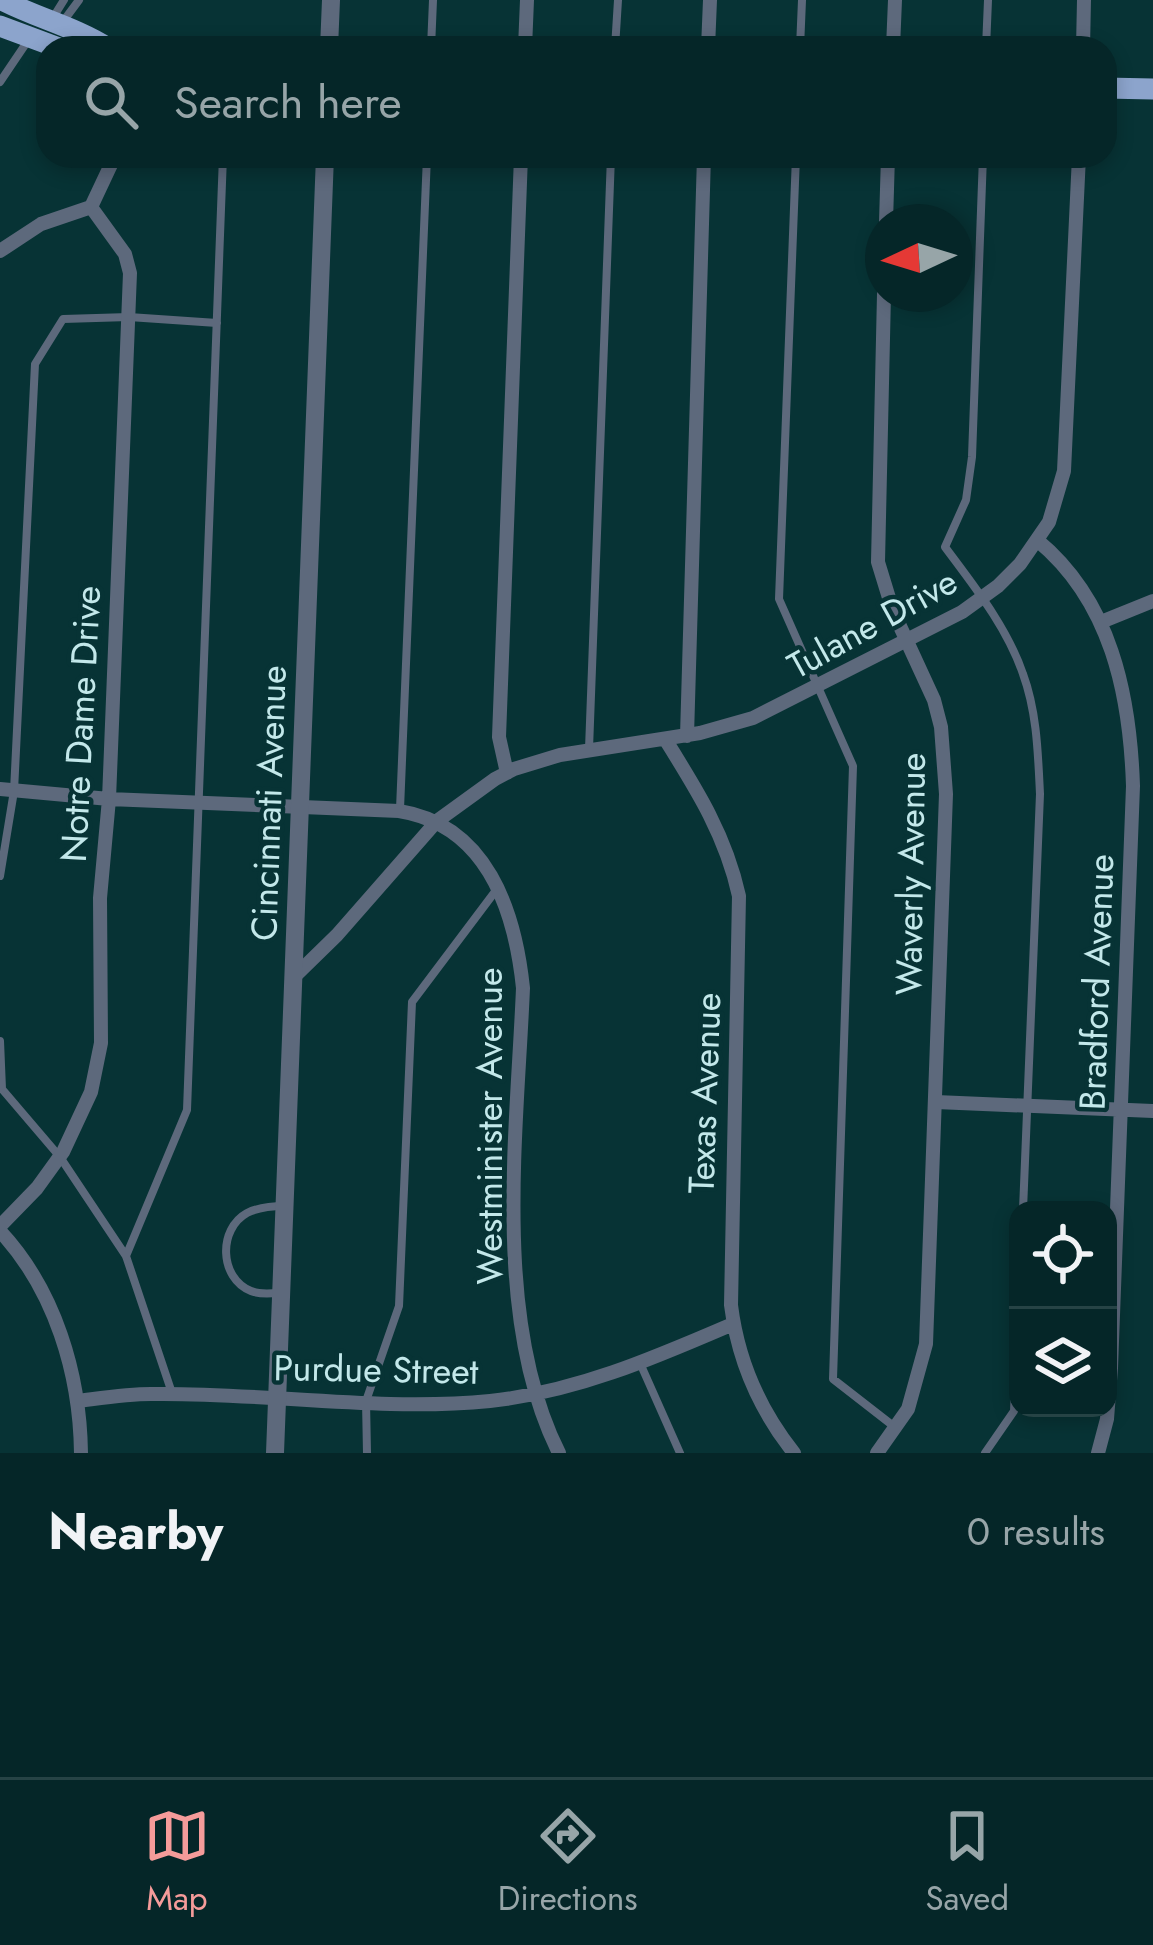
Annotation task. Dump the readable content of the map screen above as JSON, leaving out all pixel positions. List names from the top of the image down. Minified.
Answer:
{"streets":{"street":["Tulane Drive","Notre Dame Drive","Cincinnati Avenue","Waverly Avenue","Bradford Avenue","Texas Avenue","Westminister Avenue","Purdue Street"]},"crossings":[["Tulane Drive","Waverly Avenue"],["Tulane Drive","Bradford Avenue"],["Tulane Drive","Texas Avenue"],["Cincinnati Avenue","Purdue Street"],["Texas Avenue","Purdue Street"],["Westminister Avenue","Purdue Street"]],"north":"left","page":{"search":"Search here","heading":["Nearby","0 results"],"nav":["Map","Directions","Saved"]}}
